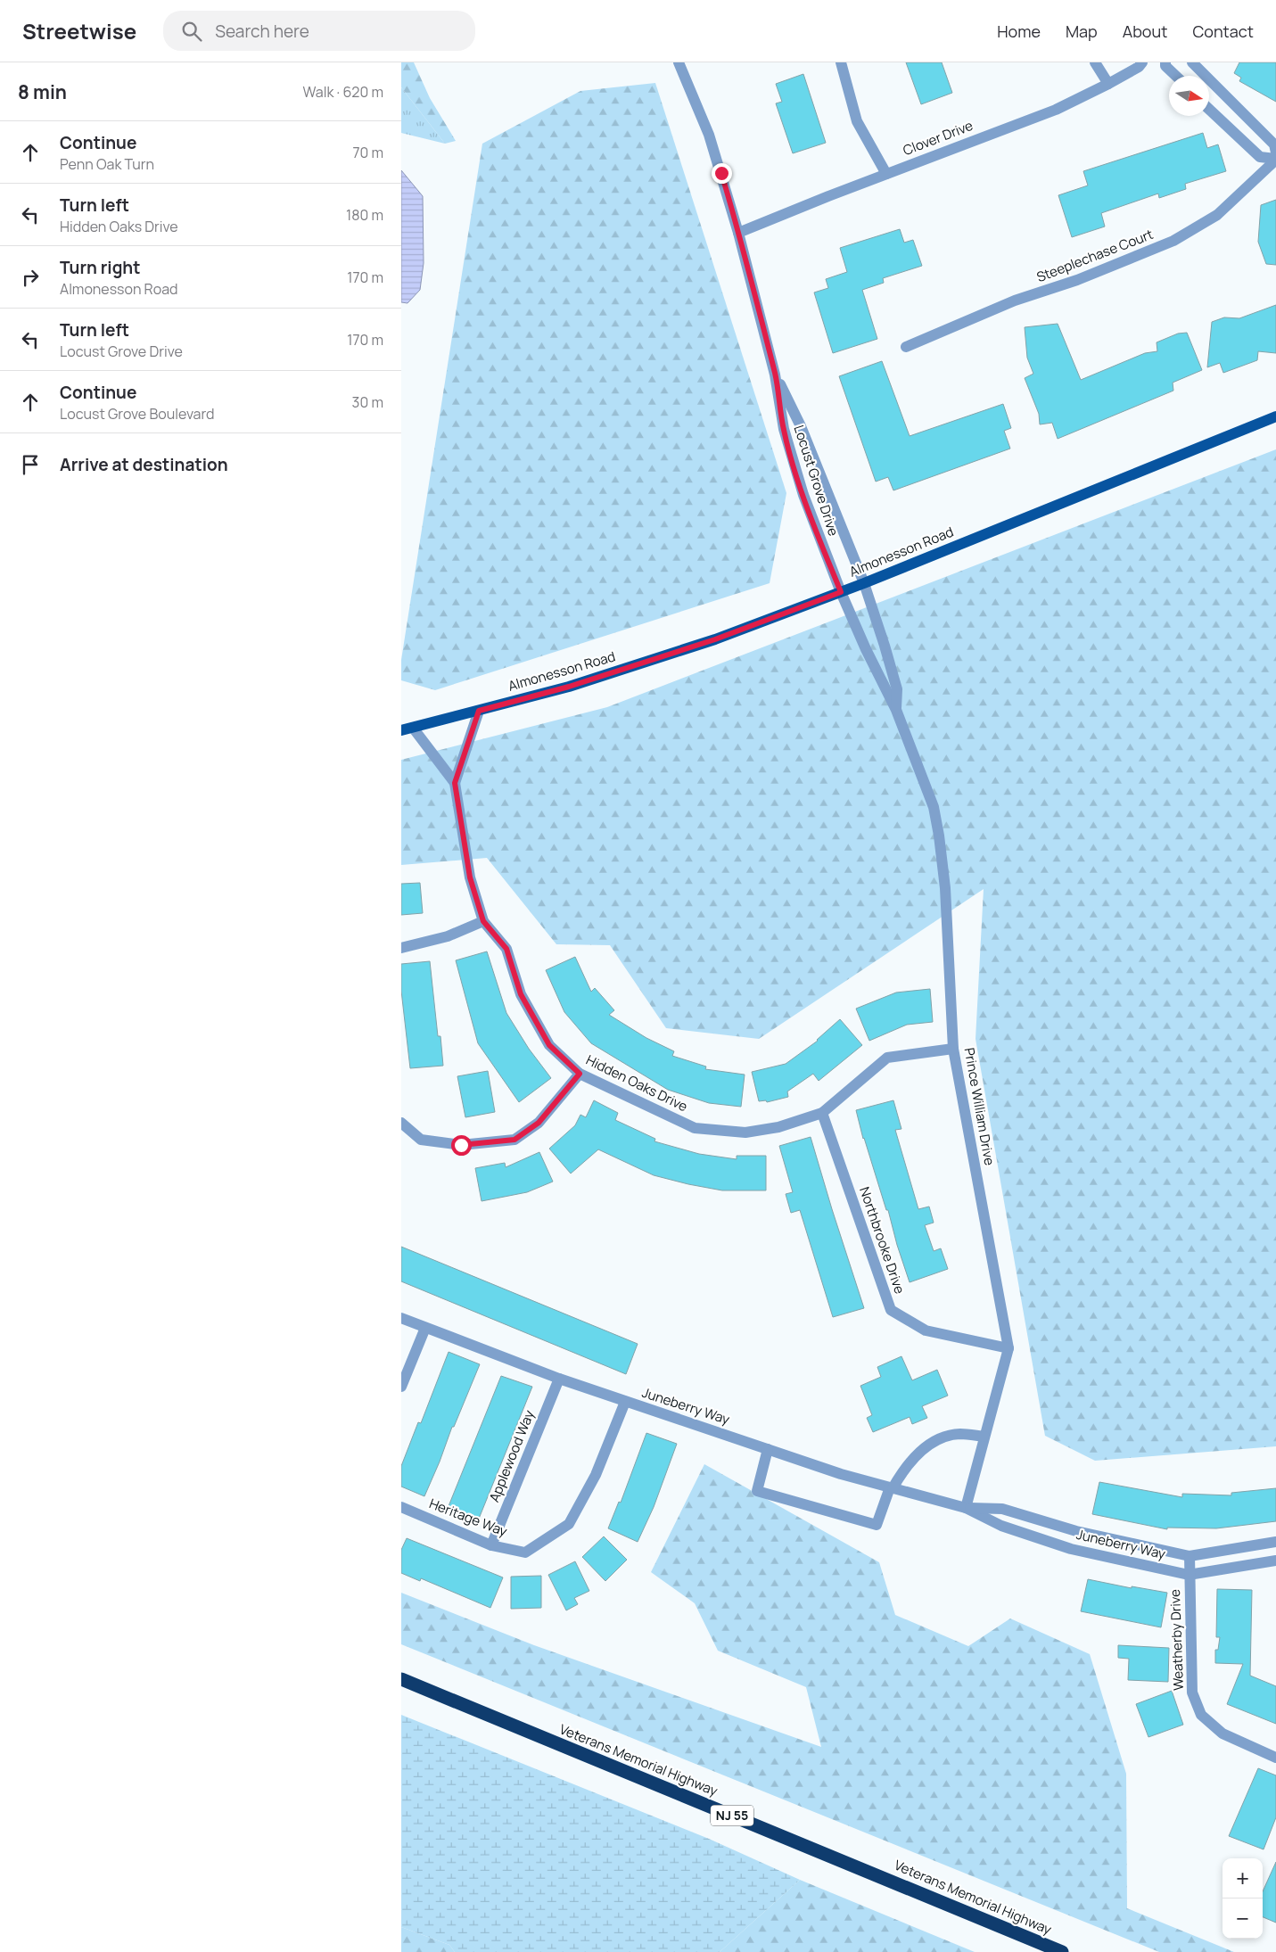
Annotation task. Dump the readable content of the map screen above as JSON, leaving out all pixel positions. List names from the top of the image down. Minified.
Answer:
{"streets":{"highway":["Veterans Memorial Highway","NJ 55"],"main road":["Almonesson Road"],"street":["Clover Drive","Steeplechase Court","Locust Grove Drive","Hidden Oaks Drive","Prince William Drive","Northbrooke Drive","Juneberry Way","Applewood Way","Heritage Way","Weatherby Drive"]},"crossings":[["Clover Drive","Locust Grove Drive"],["Locust Grove Drive","Almonesson Road"],["Locust Grove Drive","Prince William Drive"],["Almonesson Road","Hidden Oaks Drive"],["Almonesson Road","Prince William Drive"],["Hidden Oaks Drive","Prince William Drive"],["Hidden Oaks Drive","Northbrooke Drive"],["Prince William Drive","Northbrooke Drive"],["Prince William Drive","Juneberry Way"],["Juneberry Way","Applewood Way"],["Juneberry Way","Heritage Way"],["Juneberry Way","Weatherby Drive"],["Applewood Way","Heritage Way"]],"north":"right","page":{"header":"Streetwise","search":"Search here","nav":["Home","Map","About","Contact"],"heading":["8 min","Walk · 620 m"],"list":[["Continue","Penn Oak Turn","70 m"],["Turn left","Hidden Oaks Drive","180 m"],["Turn right","Almonesson Road","170 m"],["Turn left","Locust Grove Drive","170 m"],["Continue","Locust Grove Boulevard","30 m"],"Arrive at destination"],"map_buttons":["+","−"]}}
